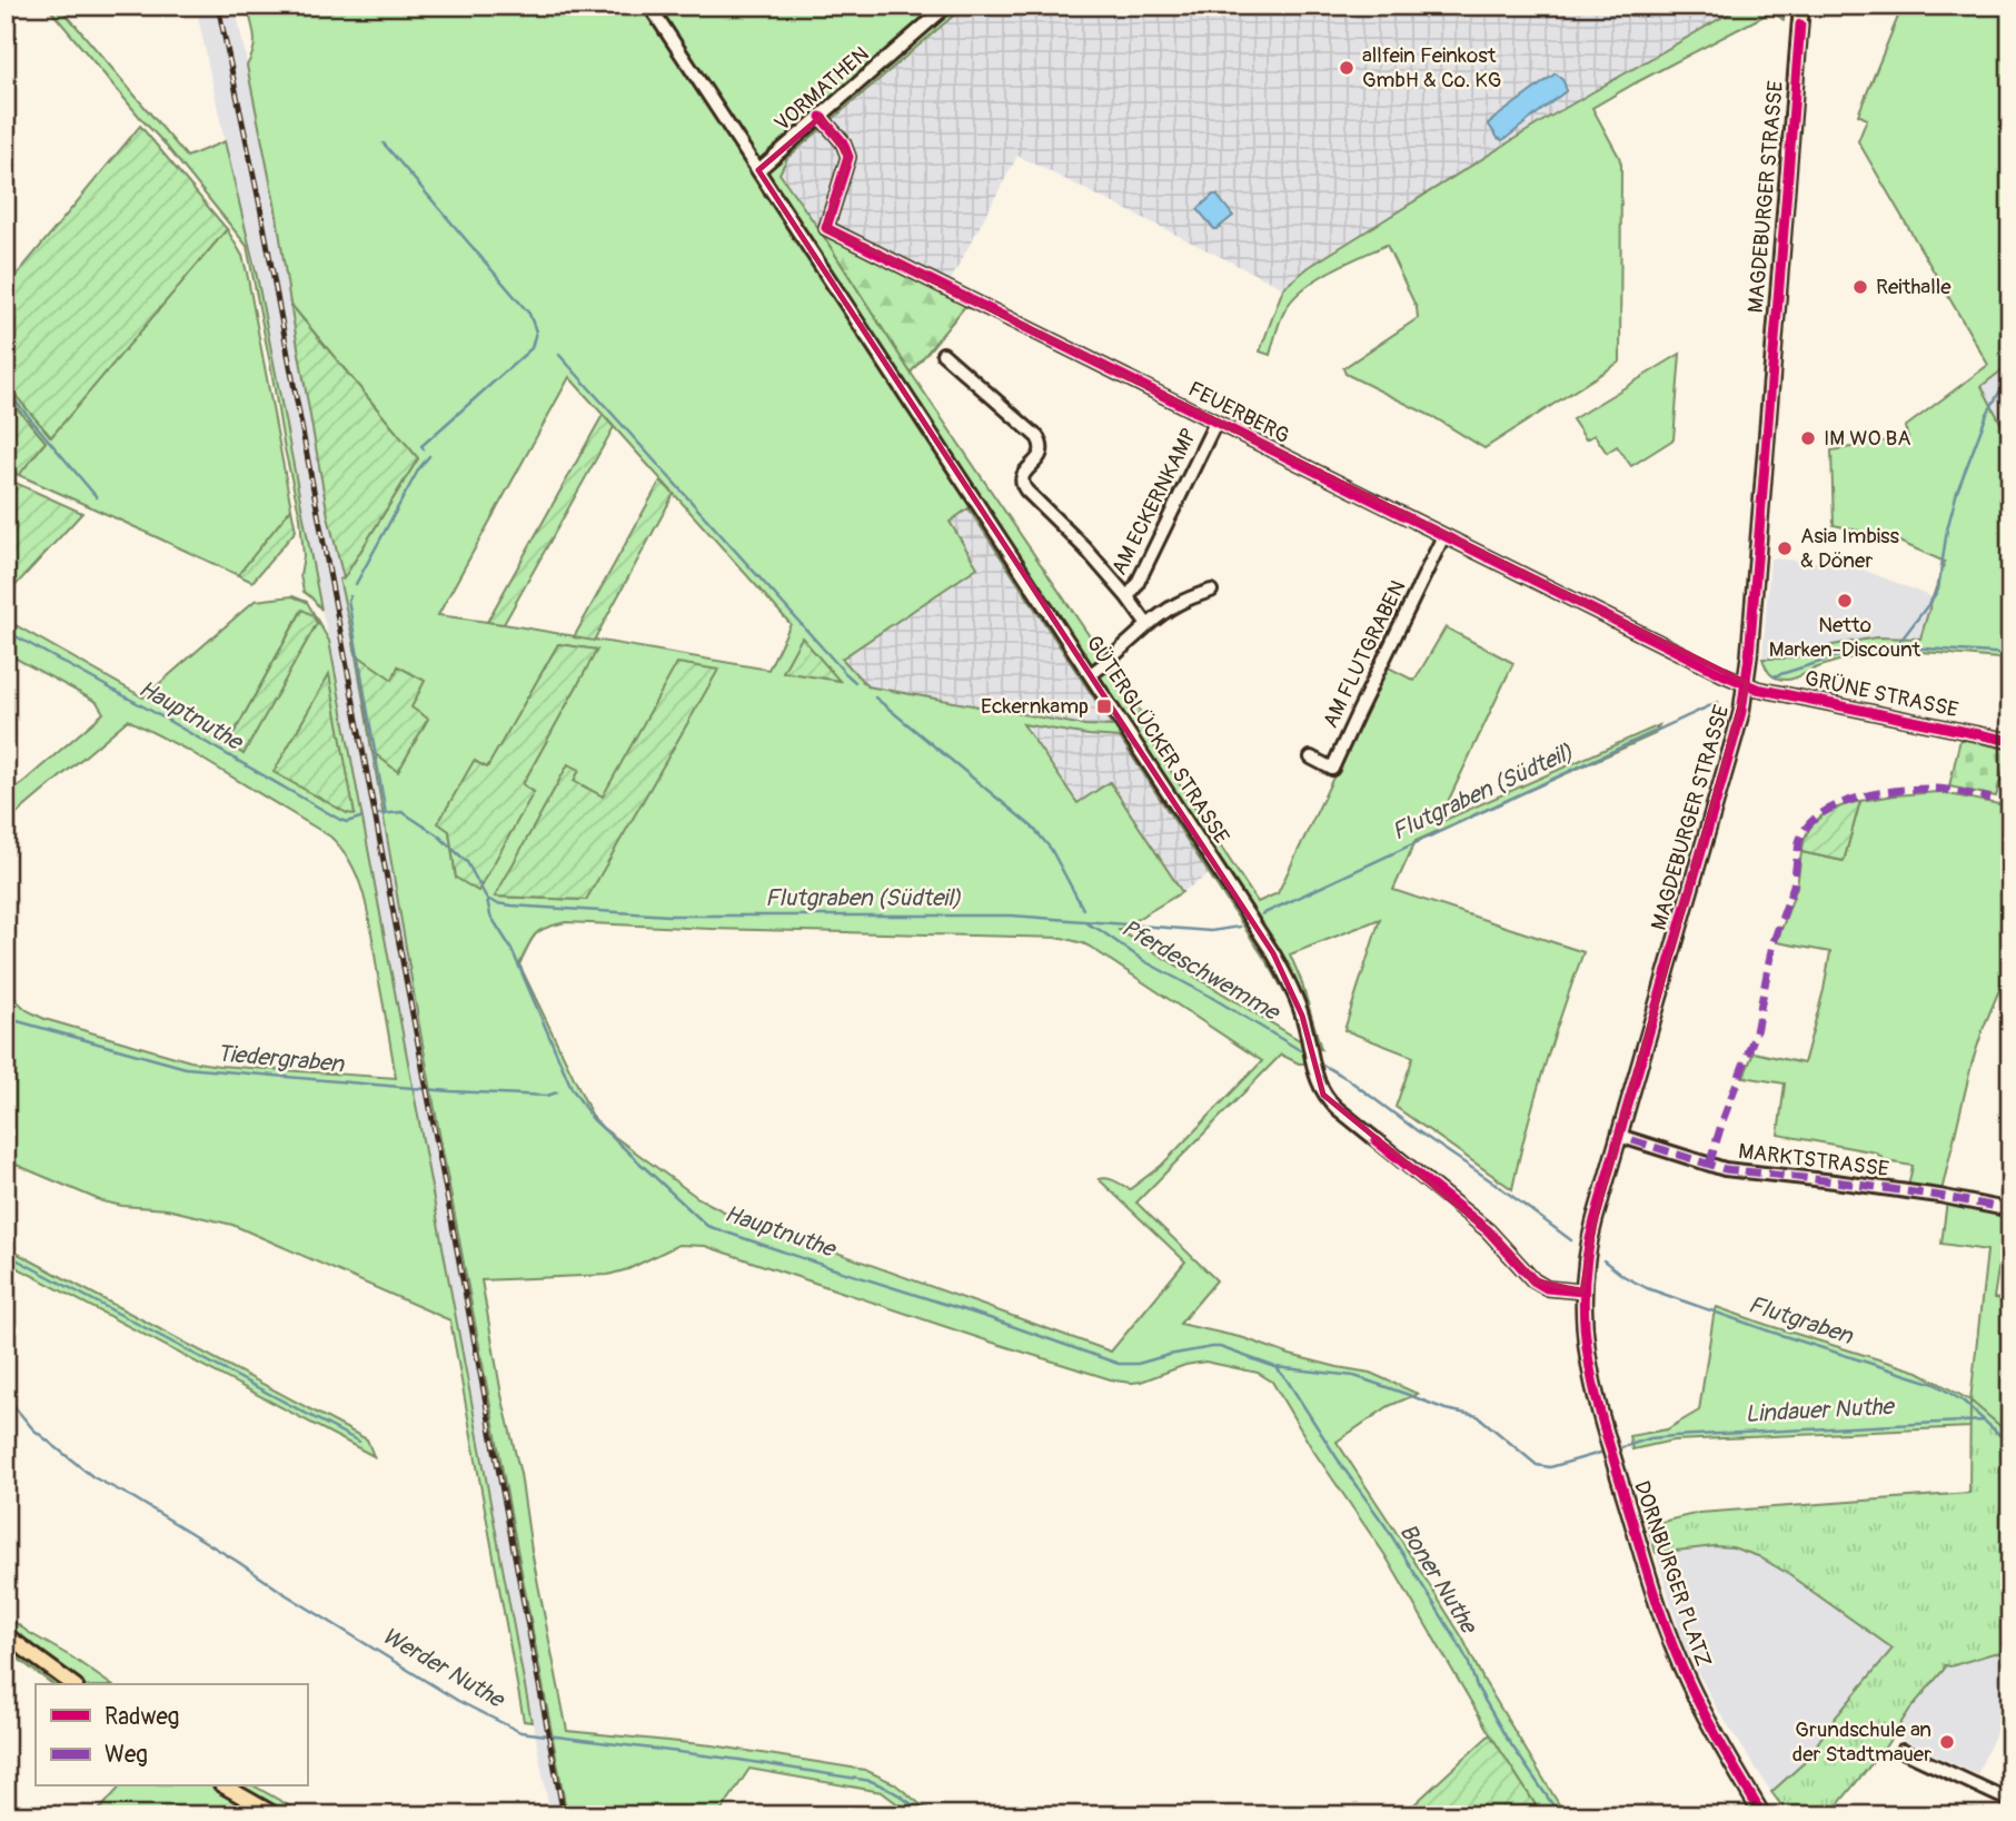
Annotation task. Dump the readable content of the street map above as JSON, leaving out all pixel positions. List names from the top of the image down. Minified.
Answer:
{"streets":{"main road":["MAGDEBURGER STRASSE","DORNBURGER PLATZ"],"street":["VORMATHEN","FEUERBERG","AM ECKERNKAMP","AM FLUTGRABEN","GRÜNE STRASSE","GÜTERGLÜCKER STRASSE","MARKTSTRASSE"]},"crossings":[["VORMATHEN","FEUERBERG"],["VORMATHEN","GÜTERGLÜCKER STRASSE"],["MAGDEBURGER STRASSE","FEUERBERG"],["MAGDEBURGER STRASSE","GRÜNE STRASSE"],["MAGDEBURGER STRASSE","GÜTERGLÜCKER STRASSE"],["MAGDEBURGER STRASSE","MARKTSTRASSE"],["MAGDEBURGER STRASSE","DORNBURGER PLATZ"],["FEUERBERG","AM ECKERNKAMP"],["FEUERBERG","AM FLUTGRABEN"],["FEUERBERG","GRÜNE STRASSE"]],"water":["Hauptnuthe","Flutgraben (Südteil)","Pferdeschwemme","Tiedergraben","Flutgraben","Lindauer Nuthe","Boner Nuthe","Werder Nuthe"],"places":{"other":["allfein Feinkost GmbH & Co. KG","Reithalle","IM WO BA","Asia Imbiss & Döner","Netto Marken-Discount","Grundschule an der Stadtmauer"],"transit":["Eckernkamp"]},"legend":["Radweg","Weg"]}
